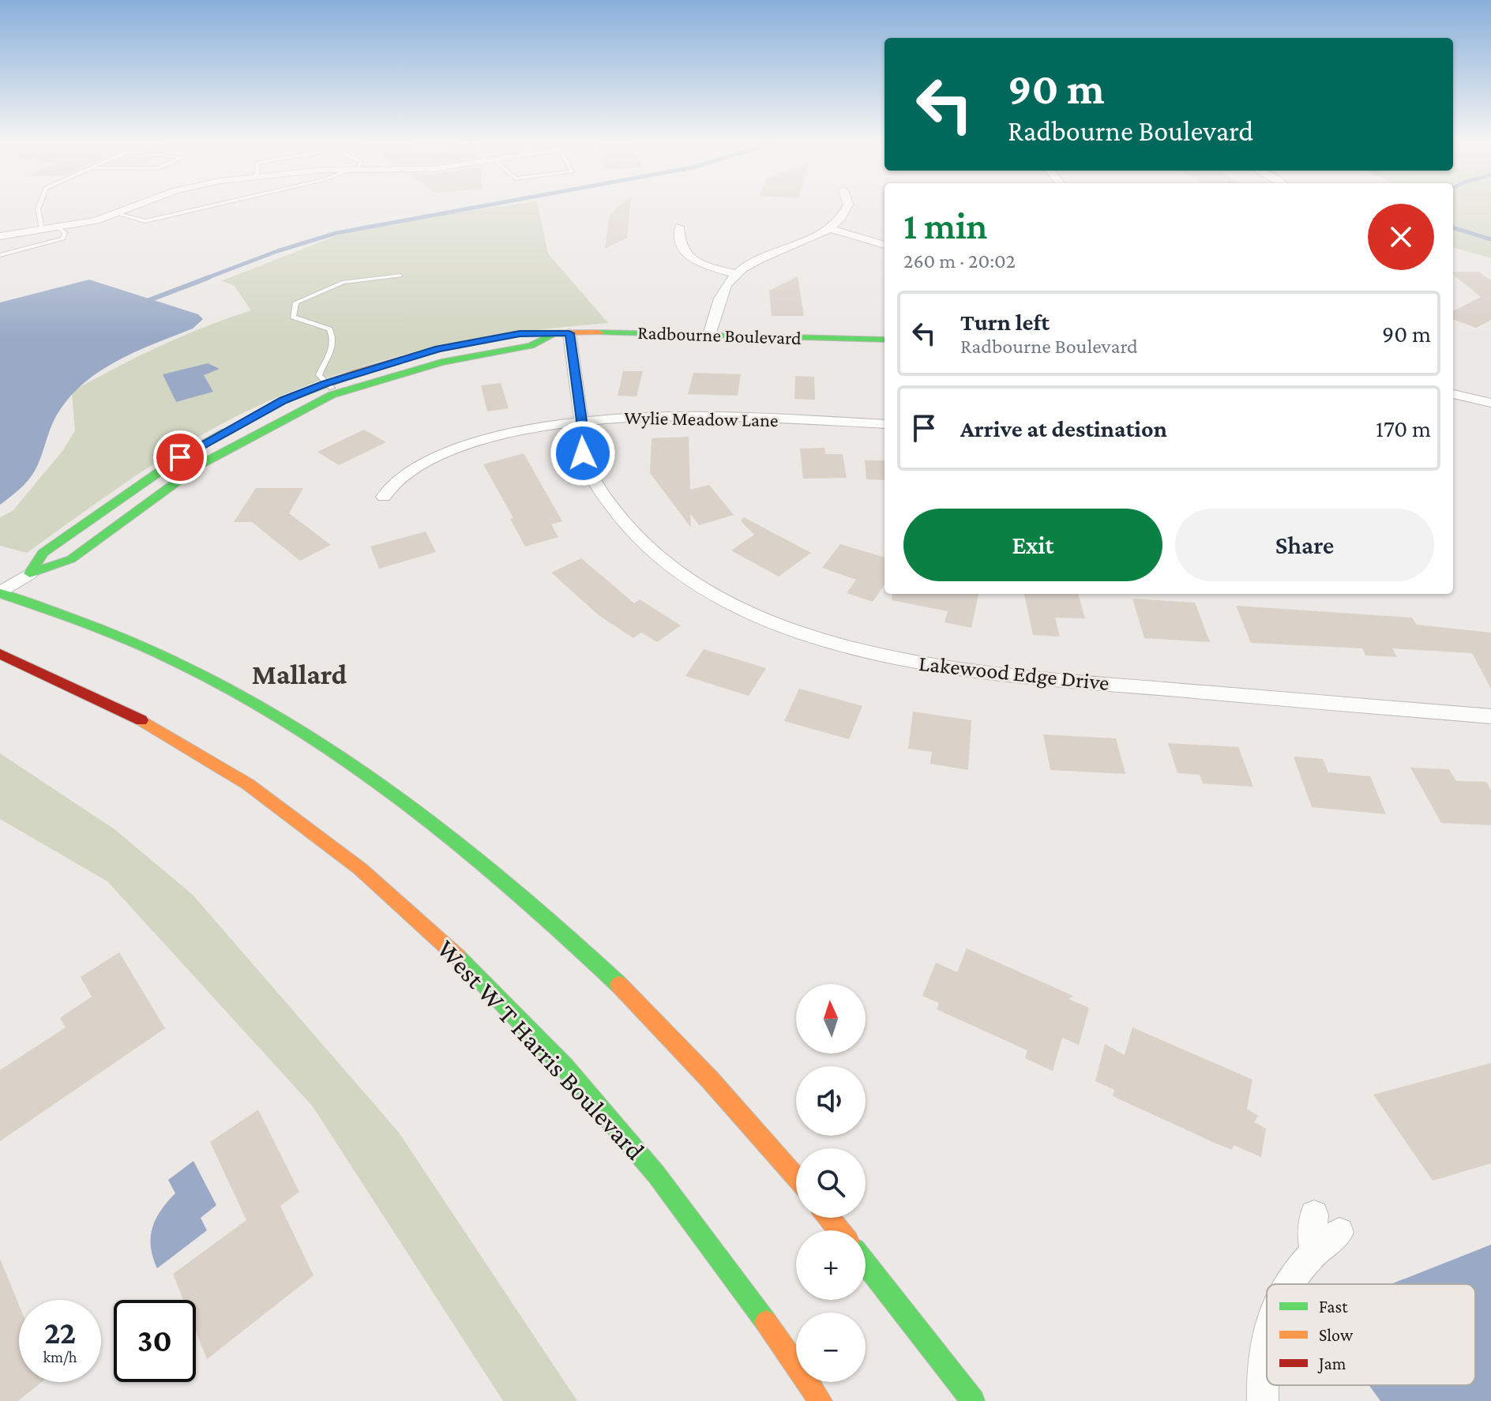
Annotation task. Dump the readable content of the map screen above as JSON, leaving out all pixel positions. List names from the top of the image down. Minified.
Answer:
{"streets":{"main road":["Radbourne Boulevard","West W T Harris Boulevard"],"street":["Wylie Meadow Lane","Lakewood Edge Drive"]},"crossings":[["Radbourne Boulevard","Lakewood Edge Drive"],["Wylie Meadow Lane","Lakewood Edge Drive"]],"districts":["Mallard"],"legend":["Fast","Slow","Jam"],"north":"top","page":{"turn":["90 m","Radbourne Boulevard"],"heading":["1 min","260 m · 20:02"],"list":[{"name":"Turn left","note":"Radbourne Boulevard","value":"90 m"},{"name":"Arrive at destination","value":"170 m"}],"buttons":["Exit","Share"],"map_buttons":["+","−"],"speed":"22 km/h","limit":"30"}}
